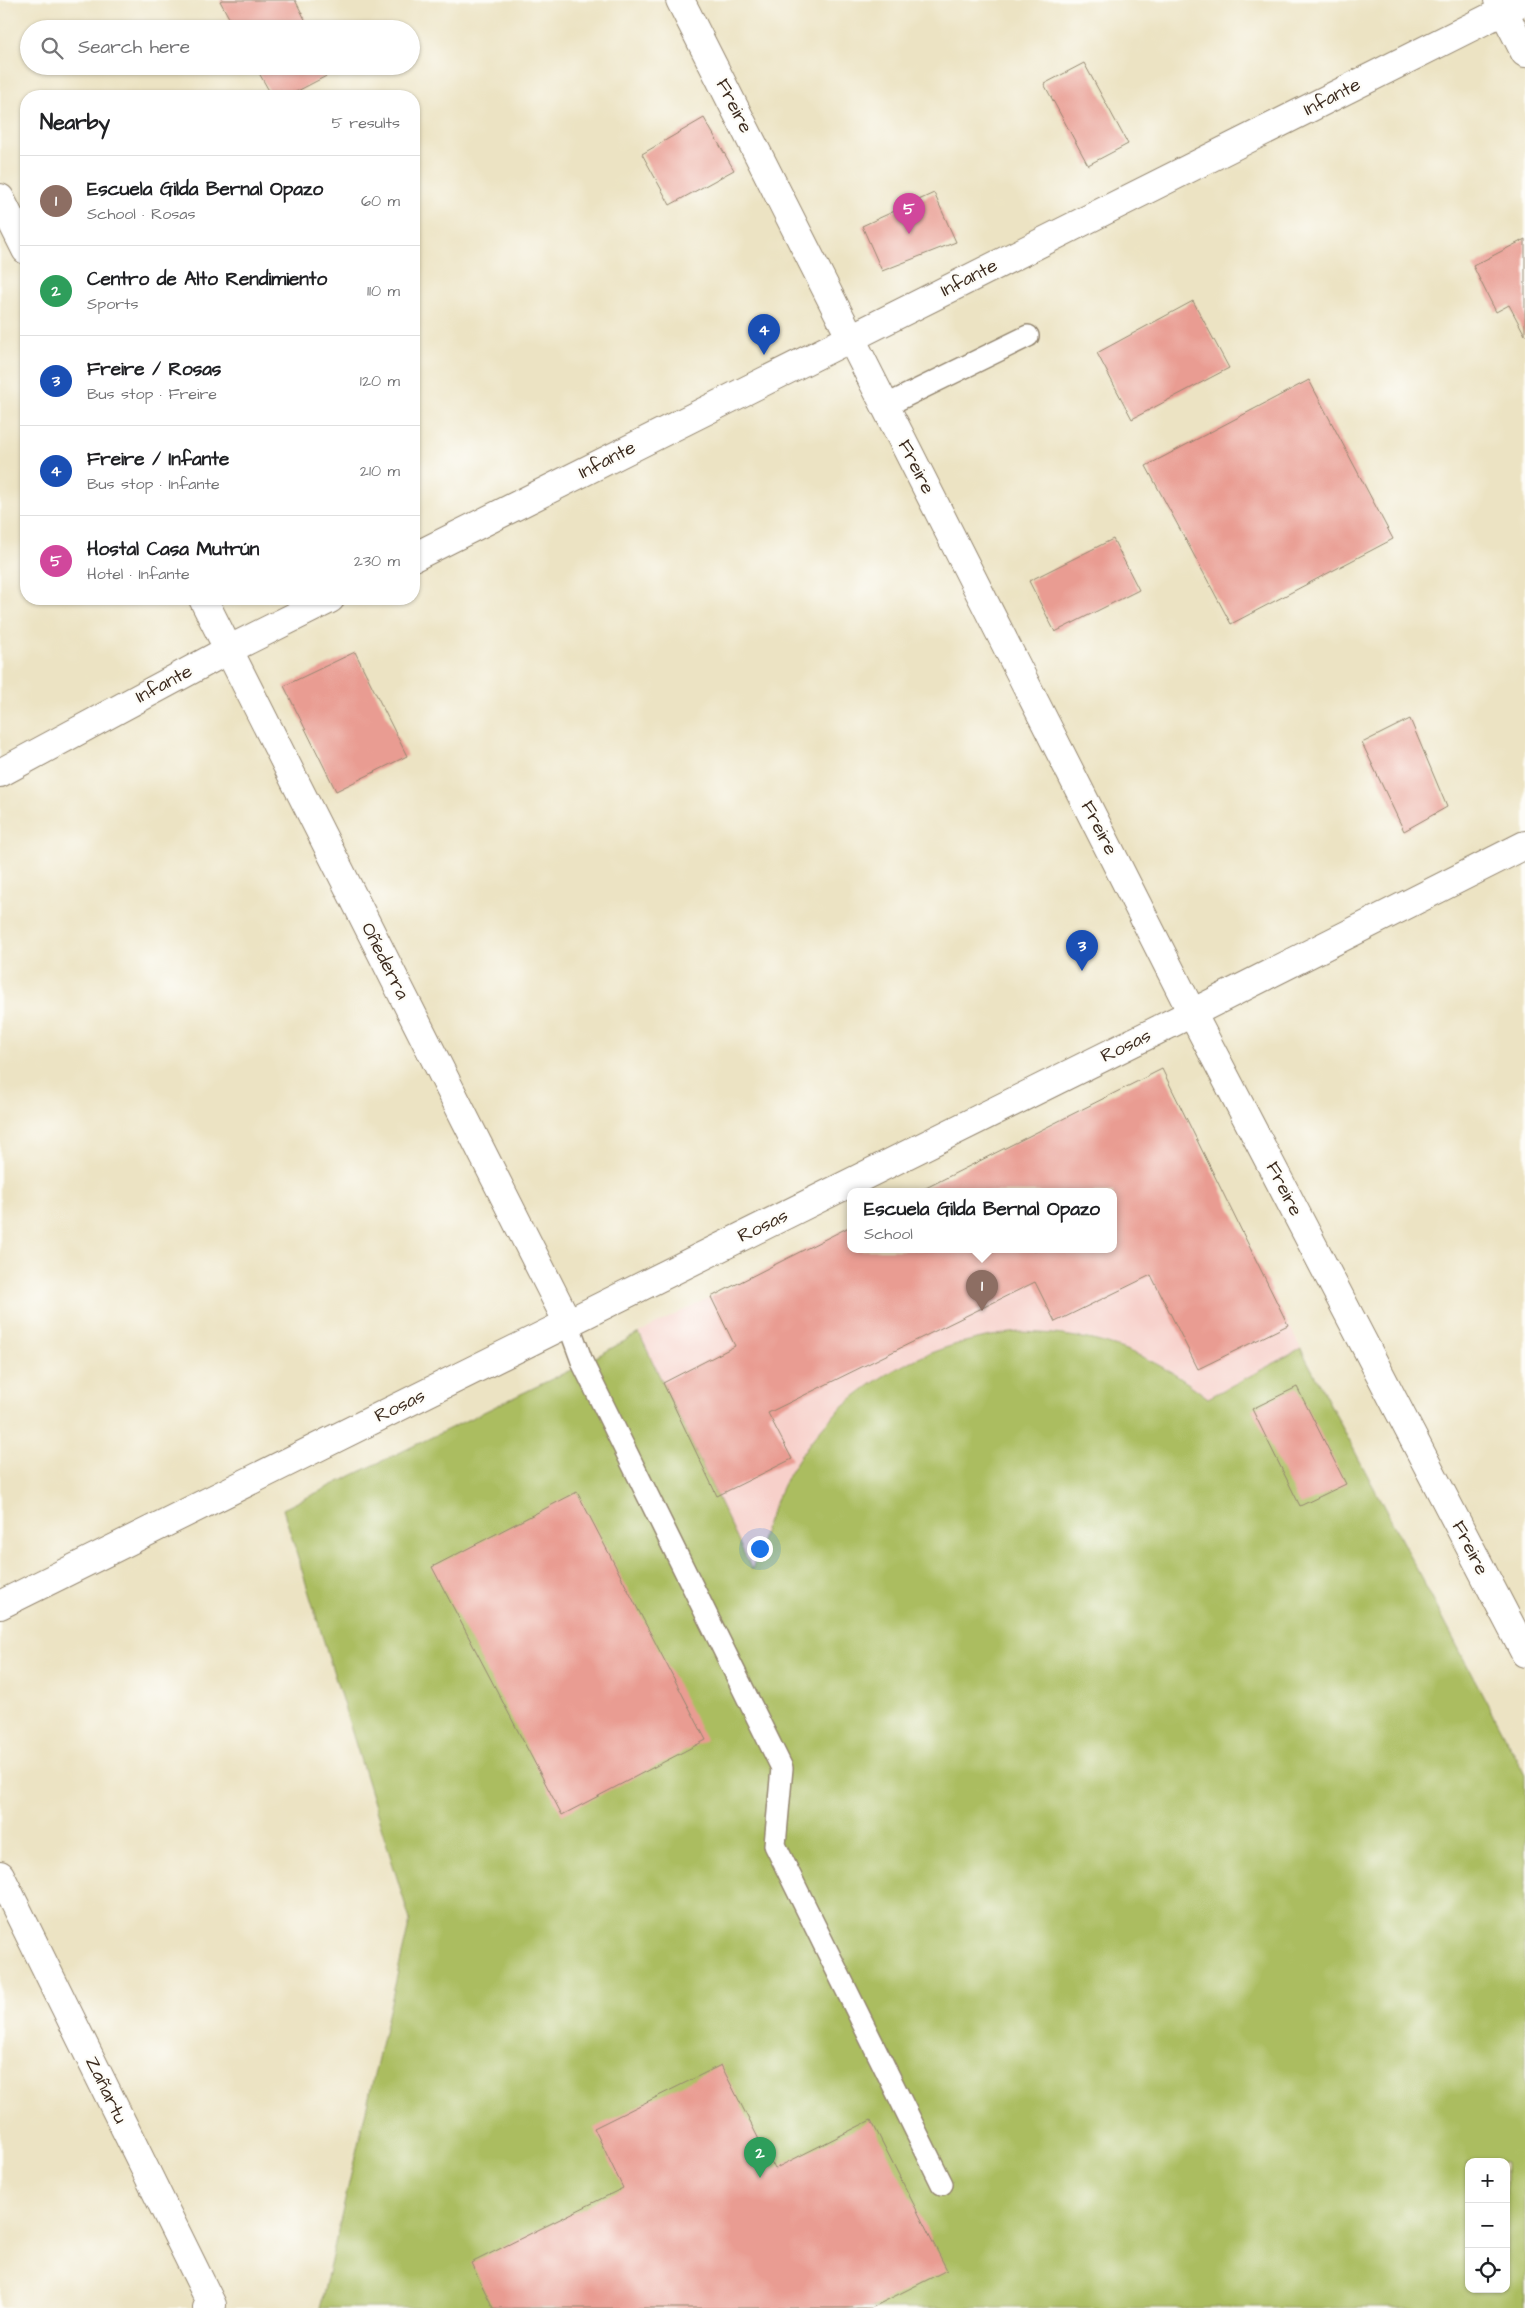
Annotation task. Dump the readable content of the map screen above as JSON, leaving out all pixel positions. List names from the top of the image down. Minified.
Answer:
{"streets":{"street":["Infante","Freire","Oñederra","Rosas","Zañartu"]},"crossings":[["Infante","Freire"],["Infante","Oñederra"],["Freire","Rosas"],["Oñederra","Rosas"]],"page":{"search":"Search here","heading":["Nearby","5 results"],"list":[{"mark":"1","name":"Escuela Gilda Bernal Opazo","note":"School · Rosas","value":"60 m"},{"mark":"2","name":"Centro de Alto Rendimiento","note":"Sports","value":"110 m"},{"mark":"3","name":"Freire / Rosas","note":"Bus stop · Freire","value":"120 m"},{"mark":"4","name":"Freire / Infante","note":"Bus stop · Infante","value":"210 m"},{"mark":"5","name":"Hostal Casa Mutrún","note":"Hotel · Infante","value":"230 m"}],"pins":["5","4","3","1","2"],"popup":["Escuela Gilda Bernal Opazo","School"],"map_buttons":["+","−"]}}
